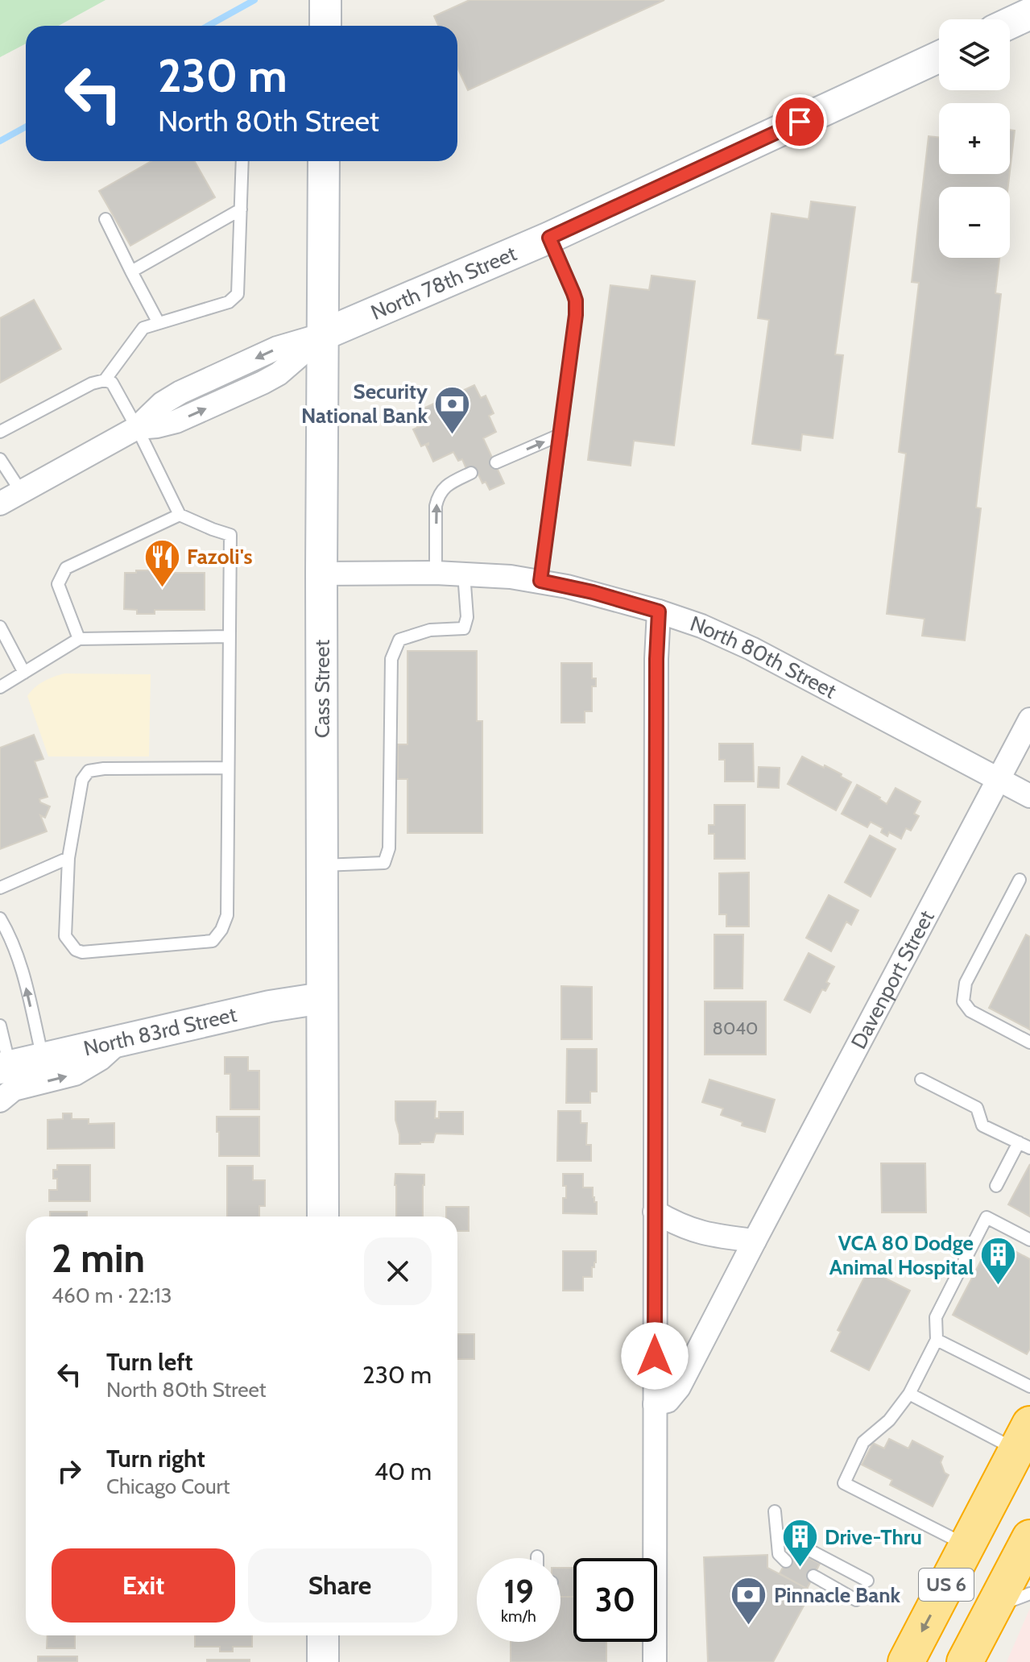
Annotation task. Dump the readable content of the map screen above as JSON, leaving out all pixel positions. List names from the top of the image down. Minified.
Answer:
{"streets":{"highway":["US 6"],"main road":["North 78th Street","Cass Street","North 83rd Street"],"street":["North 80th Street","Davenport Street"]},"crossings":[["North 78th Street","Cass Street"],["North 80th Street","Cass Street"],["North 80th Street","Davenport Street"],["Cass Street","North 83rd Street"]],"places":{"bank":["Security National Bank","Pinnacle Bank"],"restaurant":["Fazoli's"],"building":["VCA 80 Dodge Animal Hospital","Drive-Thru"]},"house_numbers":["8040"],"page":{"map_buttons":["+","−"],"turn":["230 m","North 80th Street"],"heading":["2 min","460 m · 22:13"],"list":[{"name":"Turn left","note":"North 80th Street","value":"230 m"},{"name":"Turn right","note":"Chicago Court","value":"40 m"}],"buttons":["Exit","Share"],"speed":"19 km/h","limit":"30"}}
